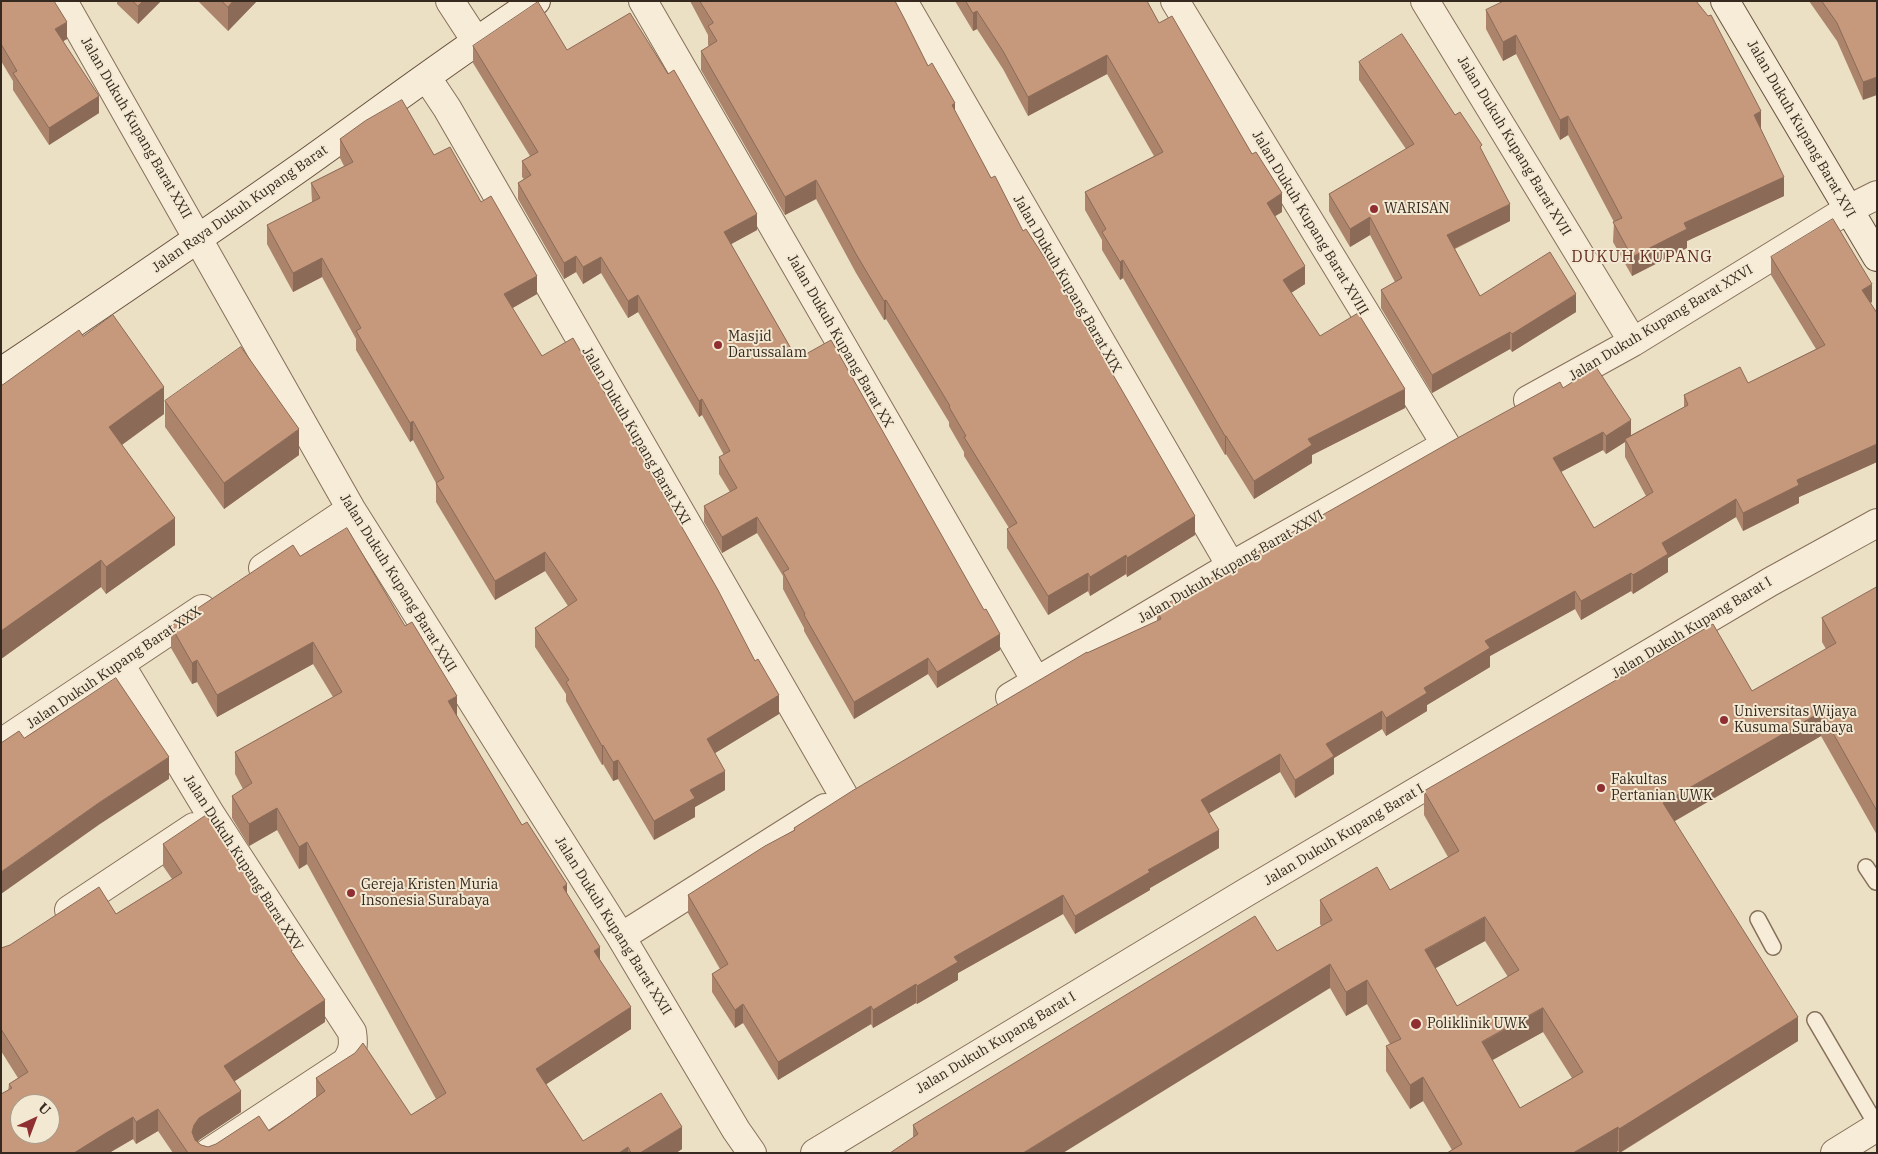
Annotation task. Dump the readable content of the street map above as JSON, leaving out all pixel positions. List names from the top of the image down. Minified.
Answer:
{"streets":{"street":["Jalan Dukuh Kupang Barat XXII","Jalan Dukuh Kupang Barat XVI","Jalan Dukuh Kupang Barat XVII","Jalan Raya Dukuh Kupang Barat","Jalan Dukuh Kupang Barat XVIII","Jalan Dukuh Kupang Barat XIX","Jalan Dukuh Kupang Barat XXVI","Jalan Dukuh Kupang Barat XX","Jalan Dukuh Kupang Barat XXI","Jalan Dukuh Kupang Barat I","Jalan Dukuh Kupang Barat XXX","Jalan Dukuh Kupang Barat XXV"]},"crossings":[["Jalan Dukuh Kupang Barat XXII","Jalan Raya Dukuh Kupang Barat"],["Jalan Dukuh Kupang Barat XXII","Jalan Dukuh Kupang Barat XXX"],["Jalan Dukuh Kupang Barat XVI","Jalan Dukuh Kupang Barat XXVI"],["Jalan Dukuh Kupang Barat XVII","Jalan Dukuh Kupang Barat XXVI"],["Jalan Raya Dukuh Kupang Barat","Jalan Dukuh Kupang Barat XXI"],["Jalan Dukuh Kupang Barat XVIII","Jalan Dukuh Kupang Barat XXVI"],["Jalan Dukuh Kupang Barat XIX","Jalan Dukuh Kupang Barat XXVI"],["Jalan Dukuh Kupang Barat XXVI","Jalan Dukuh Kupang Barat XX"],["Jalan Dukuh Kupang Barat XXX","Jalan Dukuh Kupang Barat XXV"]],"districts":["DUKUH KUPANG"],"places":["WARISAN","Masjid Darussalam","Universitas Wijaya Kusuma Surabaya","Fakultas Pertanian UWK","Gereja Kristen Muria Insonesia Surabaya","Poliklinik UWK"],"north":"top right"}
